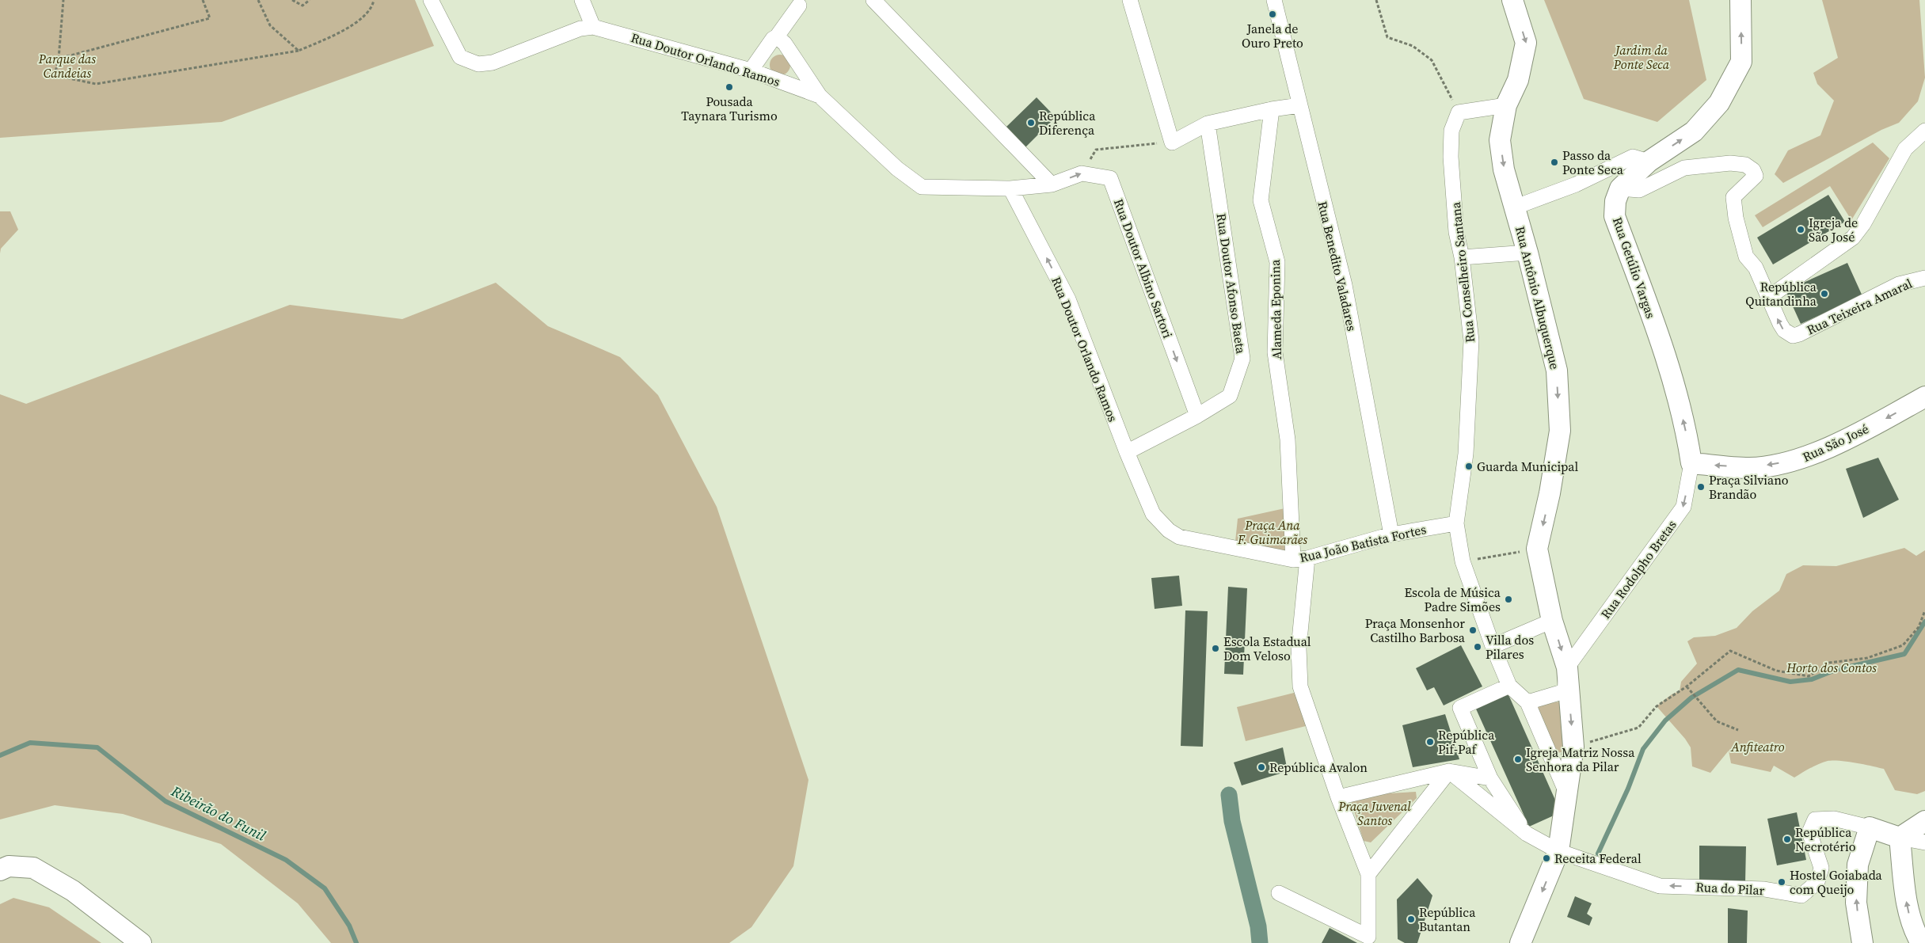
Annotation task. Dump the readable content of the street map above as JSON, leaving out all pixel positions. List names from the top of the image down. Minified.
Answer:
{"streets":{"street":["Rua Doutor Orlando Ramos","Rua Benedito Valadares","Rua Getúlio Vargas","Rua Doutor Albino Sartori","Rua Conselheiro Santana","Rua Doutor Afonso Baeta","Rua Antônio Albuquerque","Rua Teixeira Amaral","Alameda Eponina","Rua São José","Rua João Batista Fortes","Rua Rodolpho Bretas","Rua do Pilar"]},"crossings":[["Rua Doutor Orlando Ramos","Rua Doutor Albino Sartori"],["Rua Doutor Orlando Ramos","Rua Doutor Afonso Baeta"],["Rua Doutor Orlando Ramos","Alameda Eponina"],["Rua Doutor Orlando Ramos","Rua João Batista Fortes"],["Rua Benedito Valadares","Rua João Batista Fortes"],["Rua Getúlio Vargas","Rua São José"],["Rua Getúlio Vargas","Rua Rodolpho Bretas"],["Rua Doutor Albino Sartori","Rua Doutor Afonso Baeta"],["Rua Conselheiro Santana","Rua João Batista Fortes"],["Rua Antônio Albuquerque","Rua Rodolpho Bretas"],["Rua Antônio Albuquerque","Rua do Pilar"],["Alameda Eponina","Rua João Batista Fortes"],["Rua São José","Rua Rodolpho Bretas"]],"one_way":["Rua Getúlio Vargas","Rua Antônio Albuquerque","Rua Teixeira Amaral","Rua São José","Rua Rodolpho Bretas"],"water":["Ribeirão do Funil"],"parks":["Jardim da Ponte Seca","Parque das Candeias","Praça Ana F. Guimarães","Horto dos Contos","Anfiteatro","Praça Juvenal Santos"],"places":["Janela de Ouro Preto","Pousada Taynara Turismo","República Diferença","Passo da Ponte Seca","Igreja de São José","República Quitandinha","Guarda Municipal","Praça Silviano Brandão","Escola de Música Padre Simões","Praça Monsenhor Castilho Barbosa","Villa dos Pilares","Escola Estadual Dom Veloso","República Pif-Paf","Igreja Matriz Nossa Senhora da Pilar","República Avalon","República Necrotério","Receita Federal","Hostel Goiabada com Queijo","República Butantan"]}
